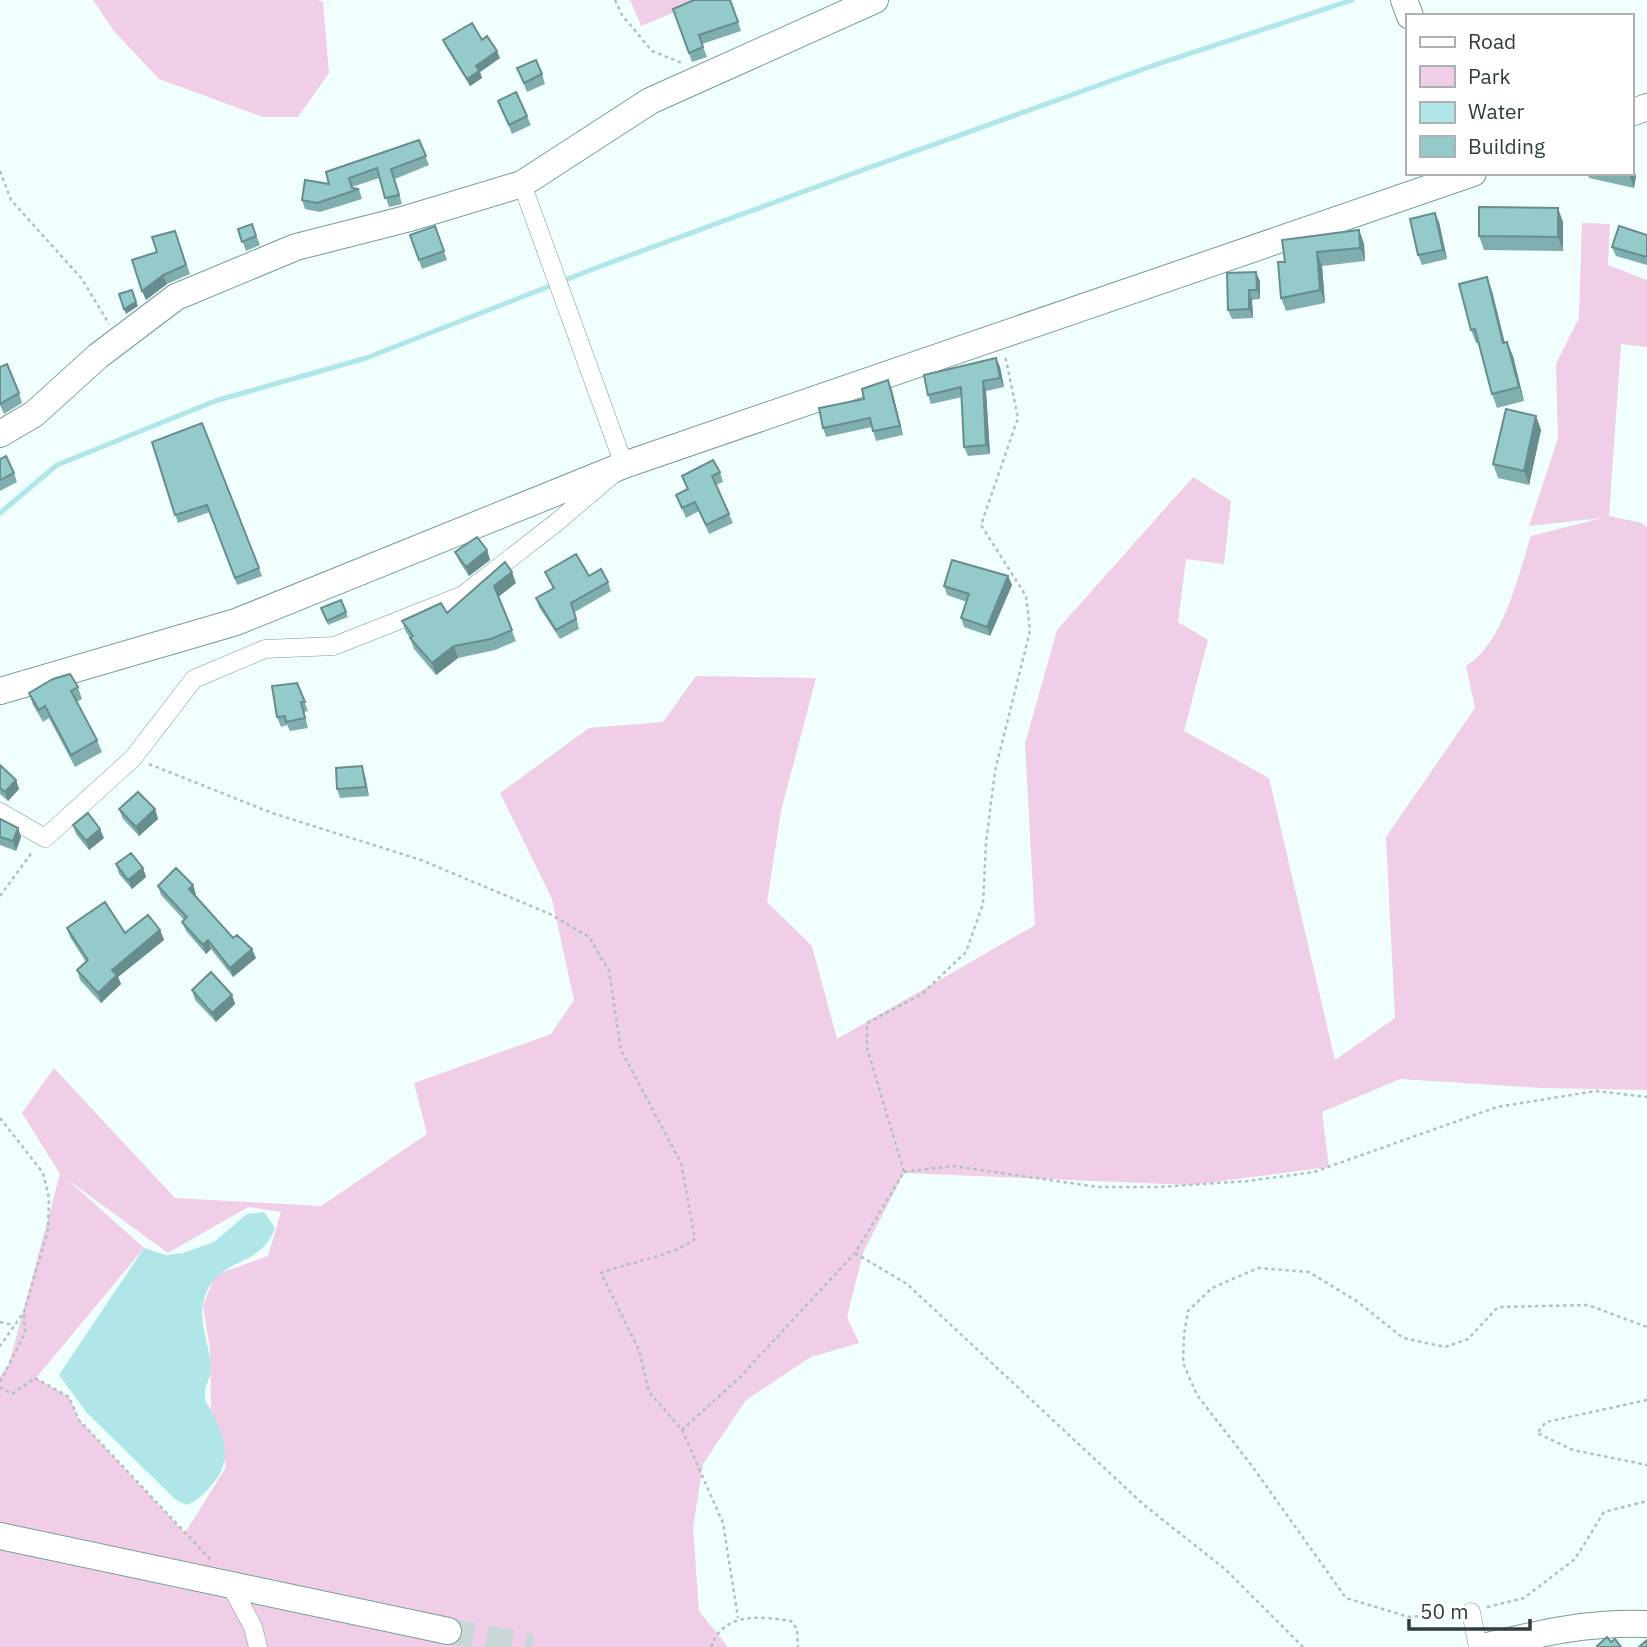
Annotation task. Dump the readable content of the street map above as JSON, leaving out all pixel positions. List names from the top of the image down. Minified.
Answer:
{"legend":["Road","Park","Water","Building"],"scale_bar":"50 m"}
